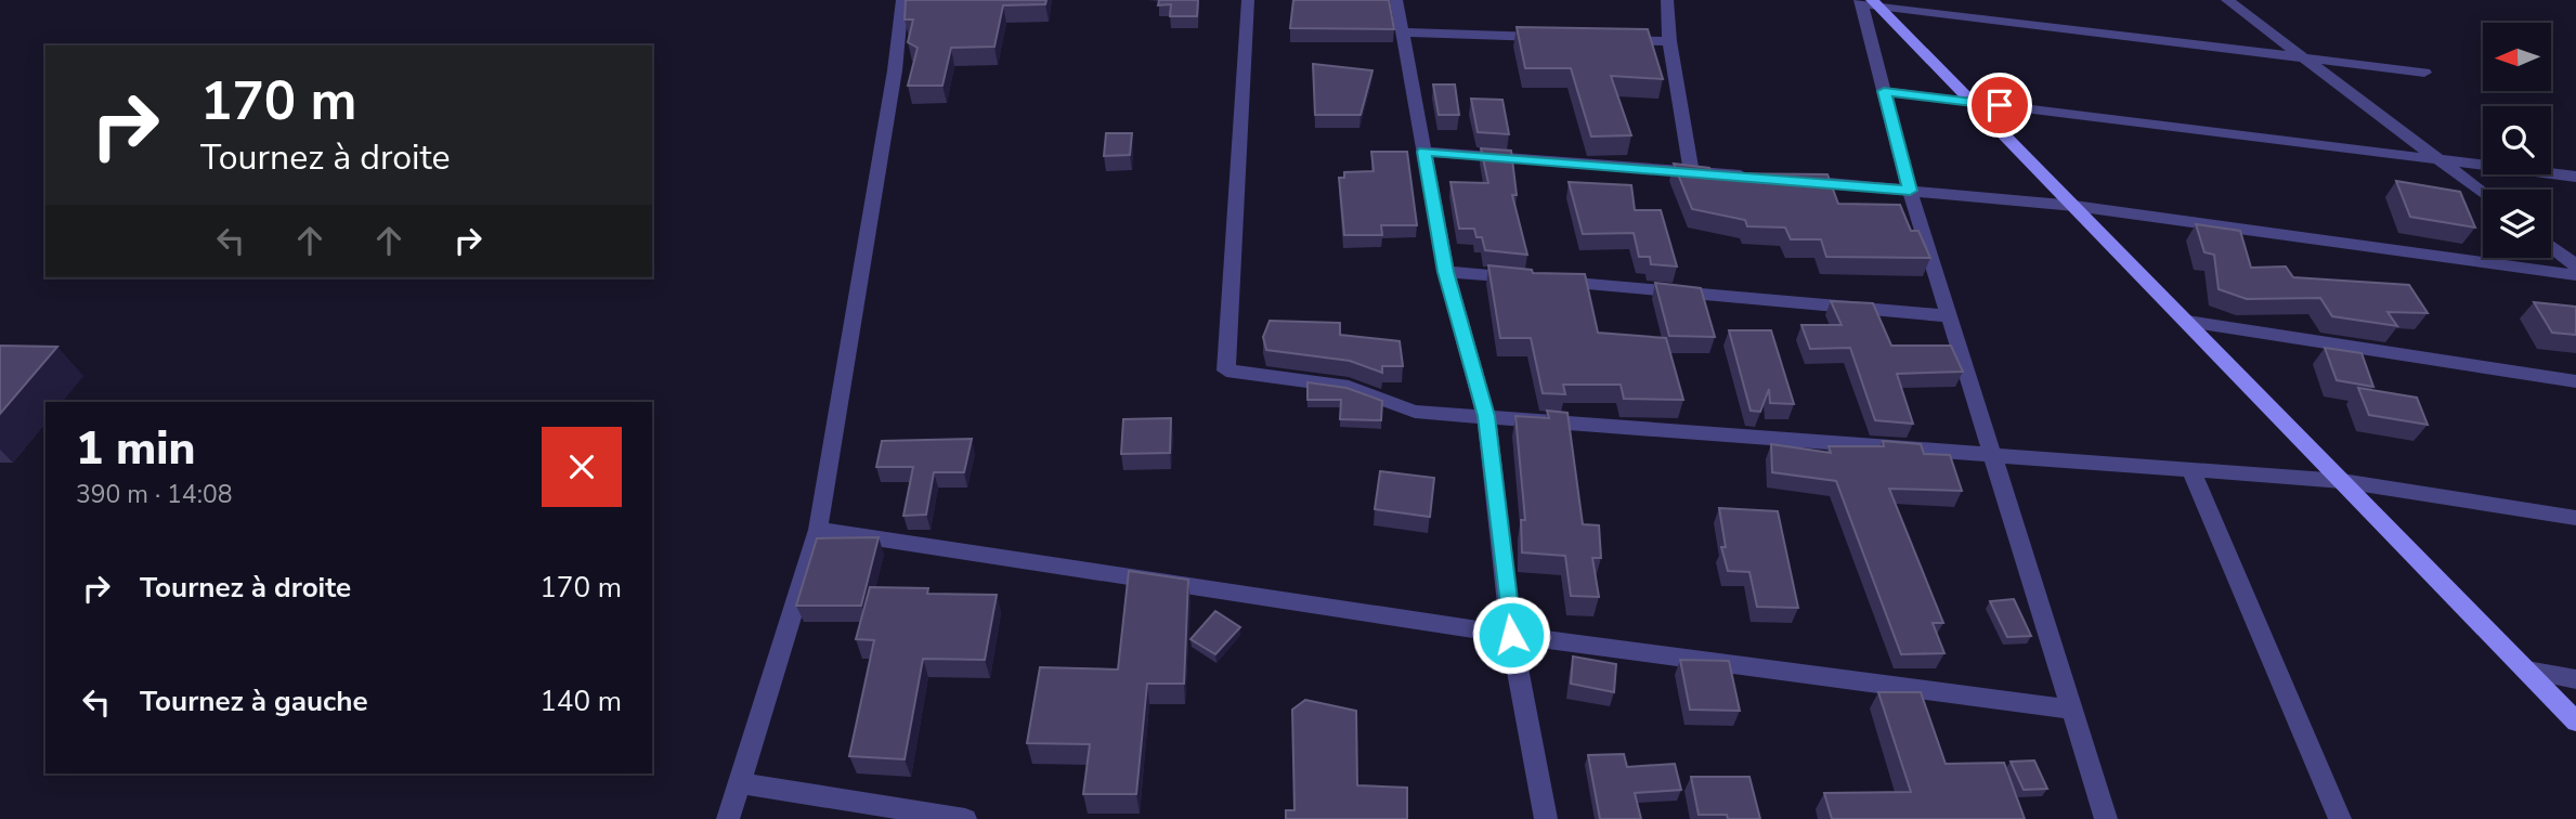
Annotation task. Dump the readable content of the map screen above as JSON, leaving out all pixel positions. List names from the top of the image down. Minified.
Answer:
{"north":"left","page":{"turn":["170 m","Tournez à droite"],"heading":["1 min","390 m · 14:08"],"list":[{"name":"Tournez à droite","value":"170 m"},{"name":"Tournez à gauche","value":"140 m"}]}}
